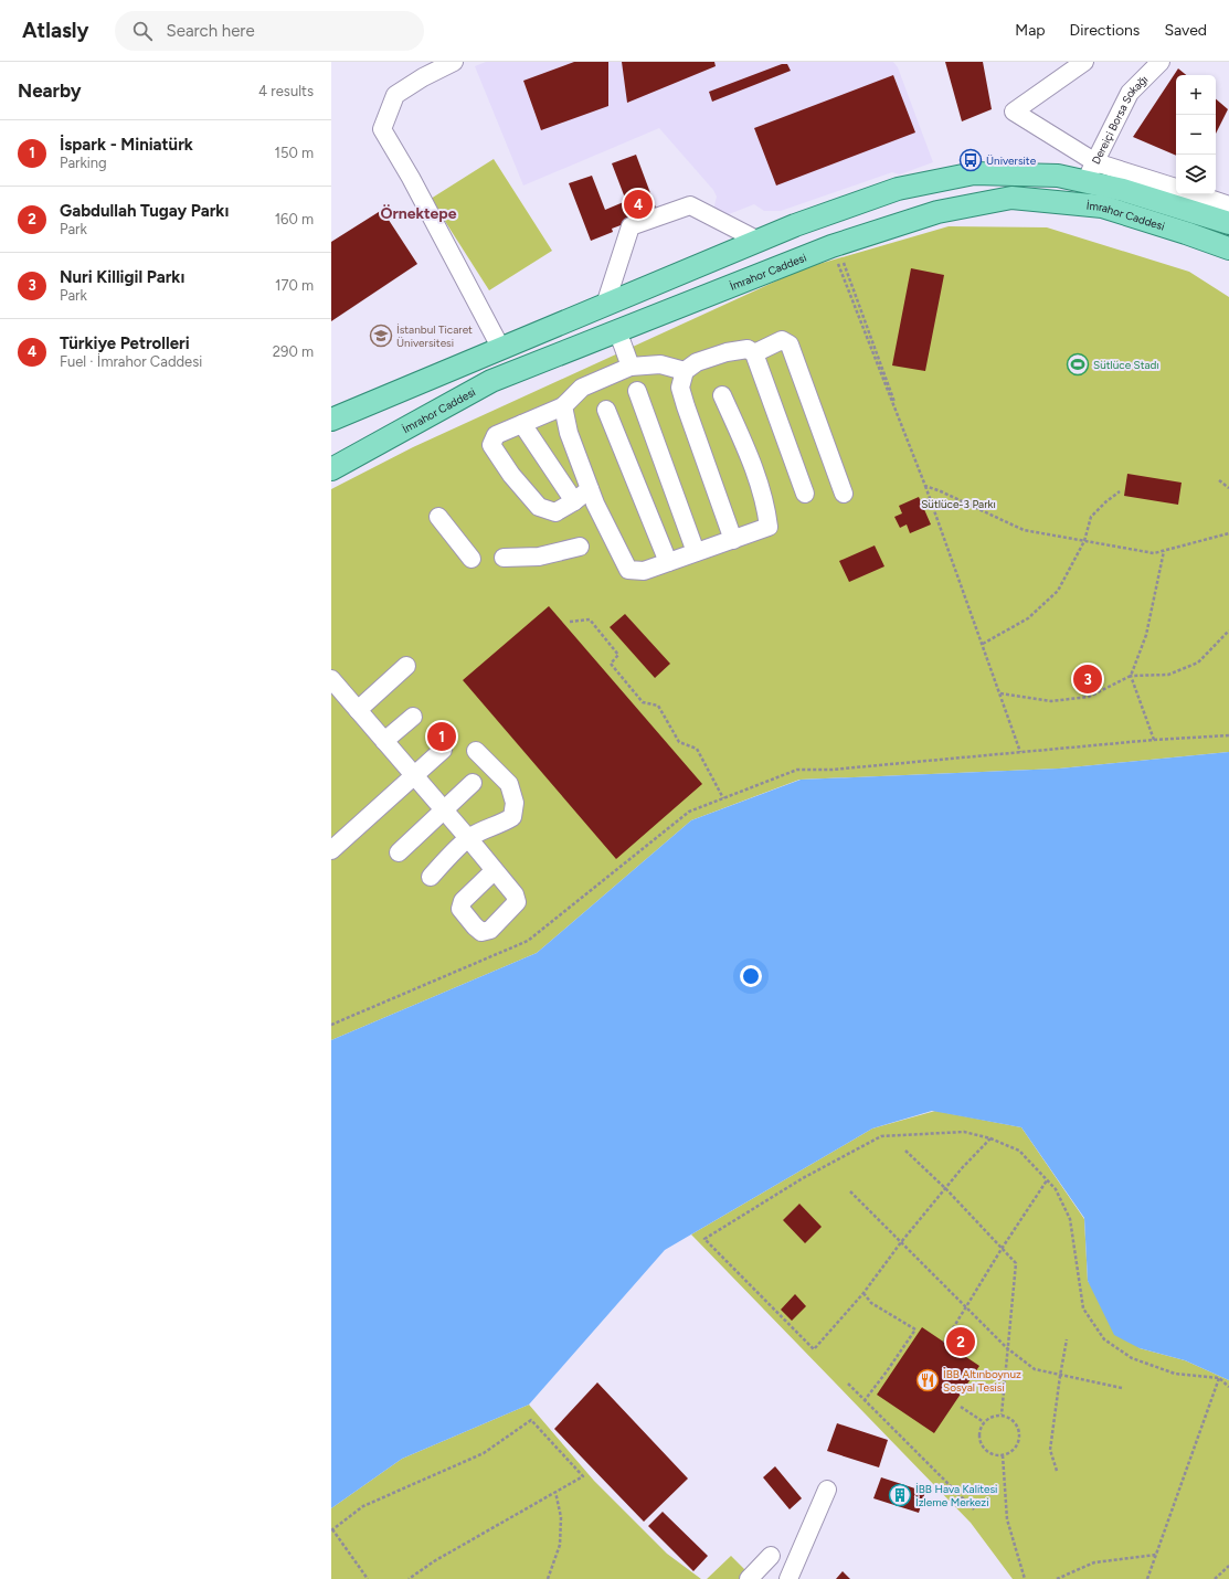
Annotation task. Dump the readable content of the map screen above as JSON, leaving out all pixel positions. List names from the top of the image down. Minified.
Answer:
{"streets":{"main road":["İmrahor Caddesi"],"street":["Dereiçi Borsa Sokağı"]},"crossings":[["Dereiçi Borsa Sokağı","İmrahor Caddesi"]],"districts":["Örnektepe"],"parks":["Sütlüce-3 Parkı"],"places":{"bus stop":["Üniversite"],"school or university":["İstanbul Ticaret Üniversitesi"],"sports":["Sütlüce Stadı"],"restaurant":["İBB Altınboynuz Sosyal Tesisi"],"building":["İBB Hava Kalitesi İzleme Merkezi"]},"page":{"header":"Atlasly","search":"Search here","nav":["Map","Directions","Saved"],"heading":["Nearby","4 results"],"map_buttons":["+","−"],"list":[{"mark":"1","name":"İspark - Miniatürk","note":"Parking","value":"150 m"},{"mark":"2","name":"Gabdullah Tugay Parkı","note":"Park","value":"160 m"},{"mark":"3","name":"Nuri Killigil Parkı","note":"Park","value":"170 m"},{"mark":"4","name":"Türkiye Petrolleri","note":"Fuel · İmrahor Caddesi","value":"290 m"}],"pins":["4","3","1","2"]}}
